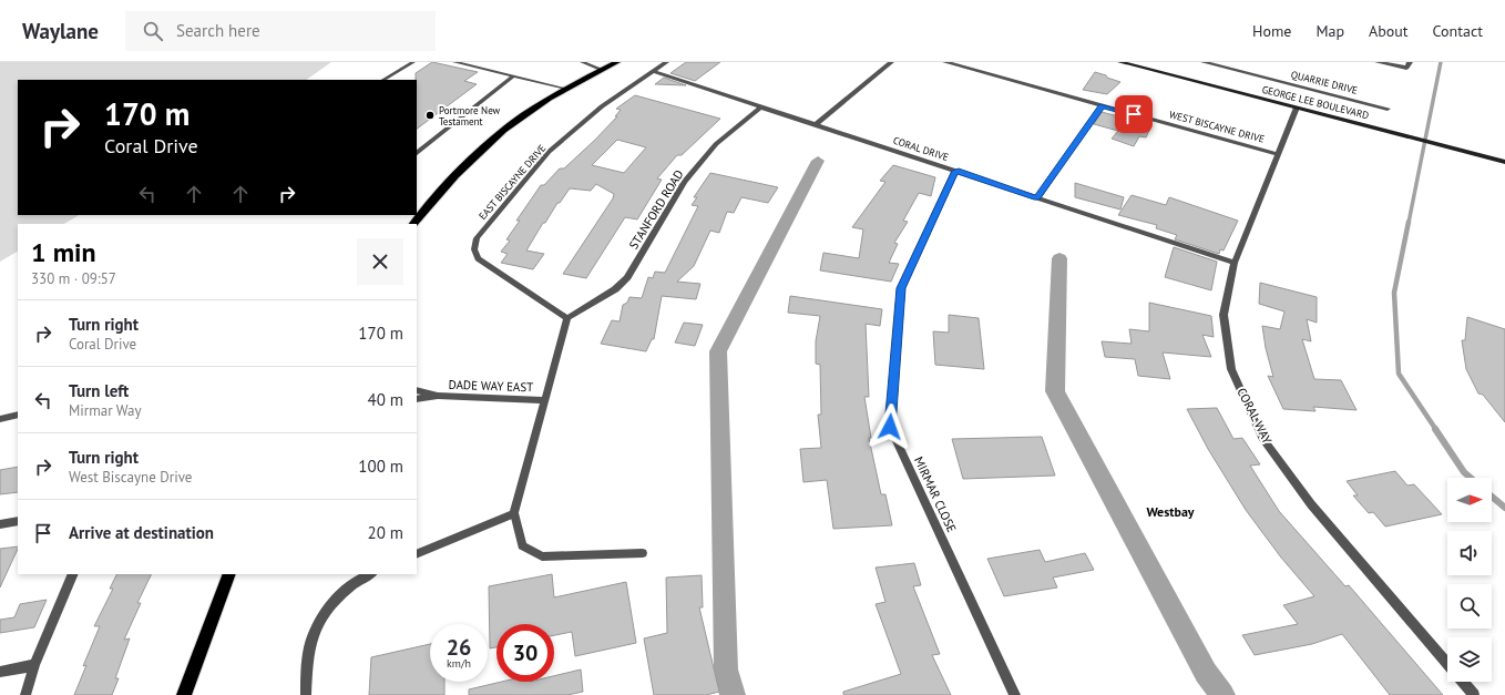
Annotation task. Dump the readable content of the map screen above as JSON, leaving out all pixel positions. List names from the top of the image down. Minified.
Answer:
{"streets":{"main road":["GEORGE LEE BOULEVARD"],"street":["QUARRIE DRIVE","WEST BISCAYNE DRIVE","CORAL DRIVE","EAST BISCAYNE DRIVE","STANFORD ROAD","DADE WAY EAST","CORAL WAY","MIRMAR CLOSE"]},"crossings":[["GEORGE LEE BOULEVARD","CORAL WAY"],["WEST BISCAYNE DRIVE","CORAL WAY"],["CORAL DRIVE","EAST BISCAYNE DRIVE"],["CORAL DRIVE","STANFORD ROAD"],["CORAL DRIVE","CORAL WAY"],["CORAL DRIVE","MIRMAR CLOSE"],["EAST BISCAYNE DRIVE","STANFORD ROAD"]],"districts":["Westbay"],"places":["Portmore New Testament"],"north":"right","page":{"header":"Waylane","search":"Search here","nav":["Home","Map","About","Contact"],"turn":["170 m","Coral Drive"],"heading":["1 min","330 m · 09:57"],"list":[{"name":"Turn right","note":"Coral Drive","value":"170 m"},{"name":"Turn left","note":"Mirmar Way","value":"40 m"},{"name":"Turn right","note":"West Biscayne Drive","value":"100 m"},{"name":"Arrive at destination","value":"20 m"}],"speed":"26 km/h","limit":"30"}}
